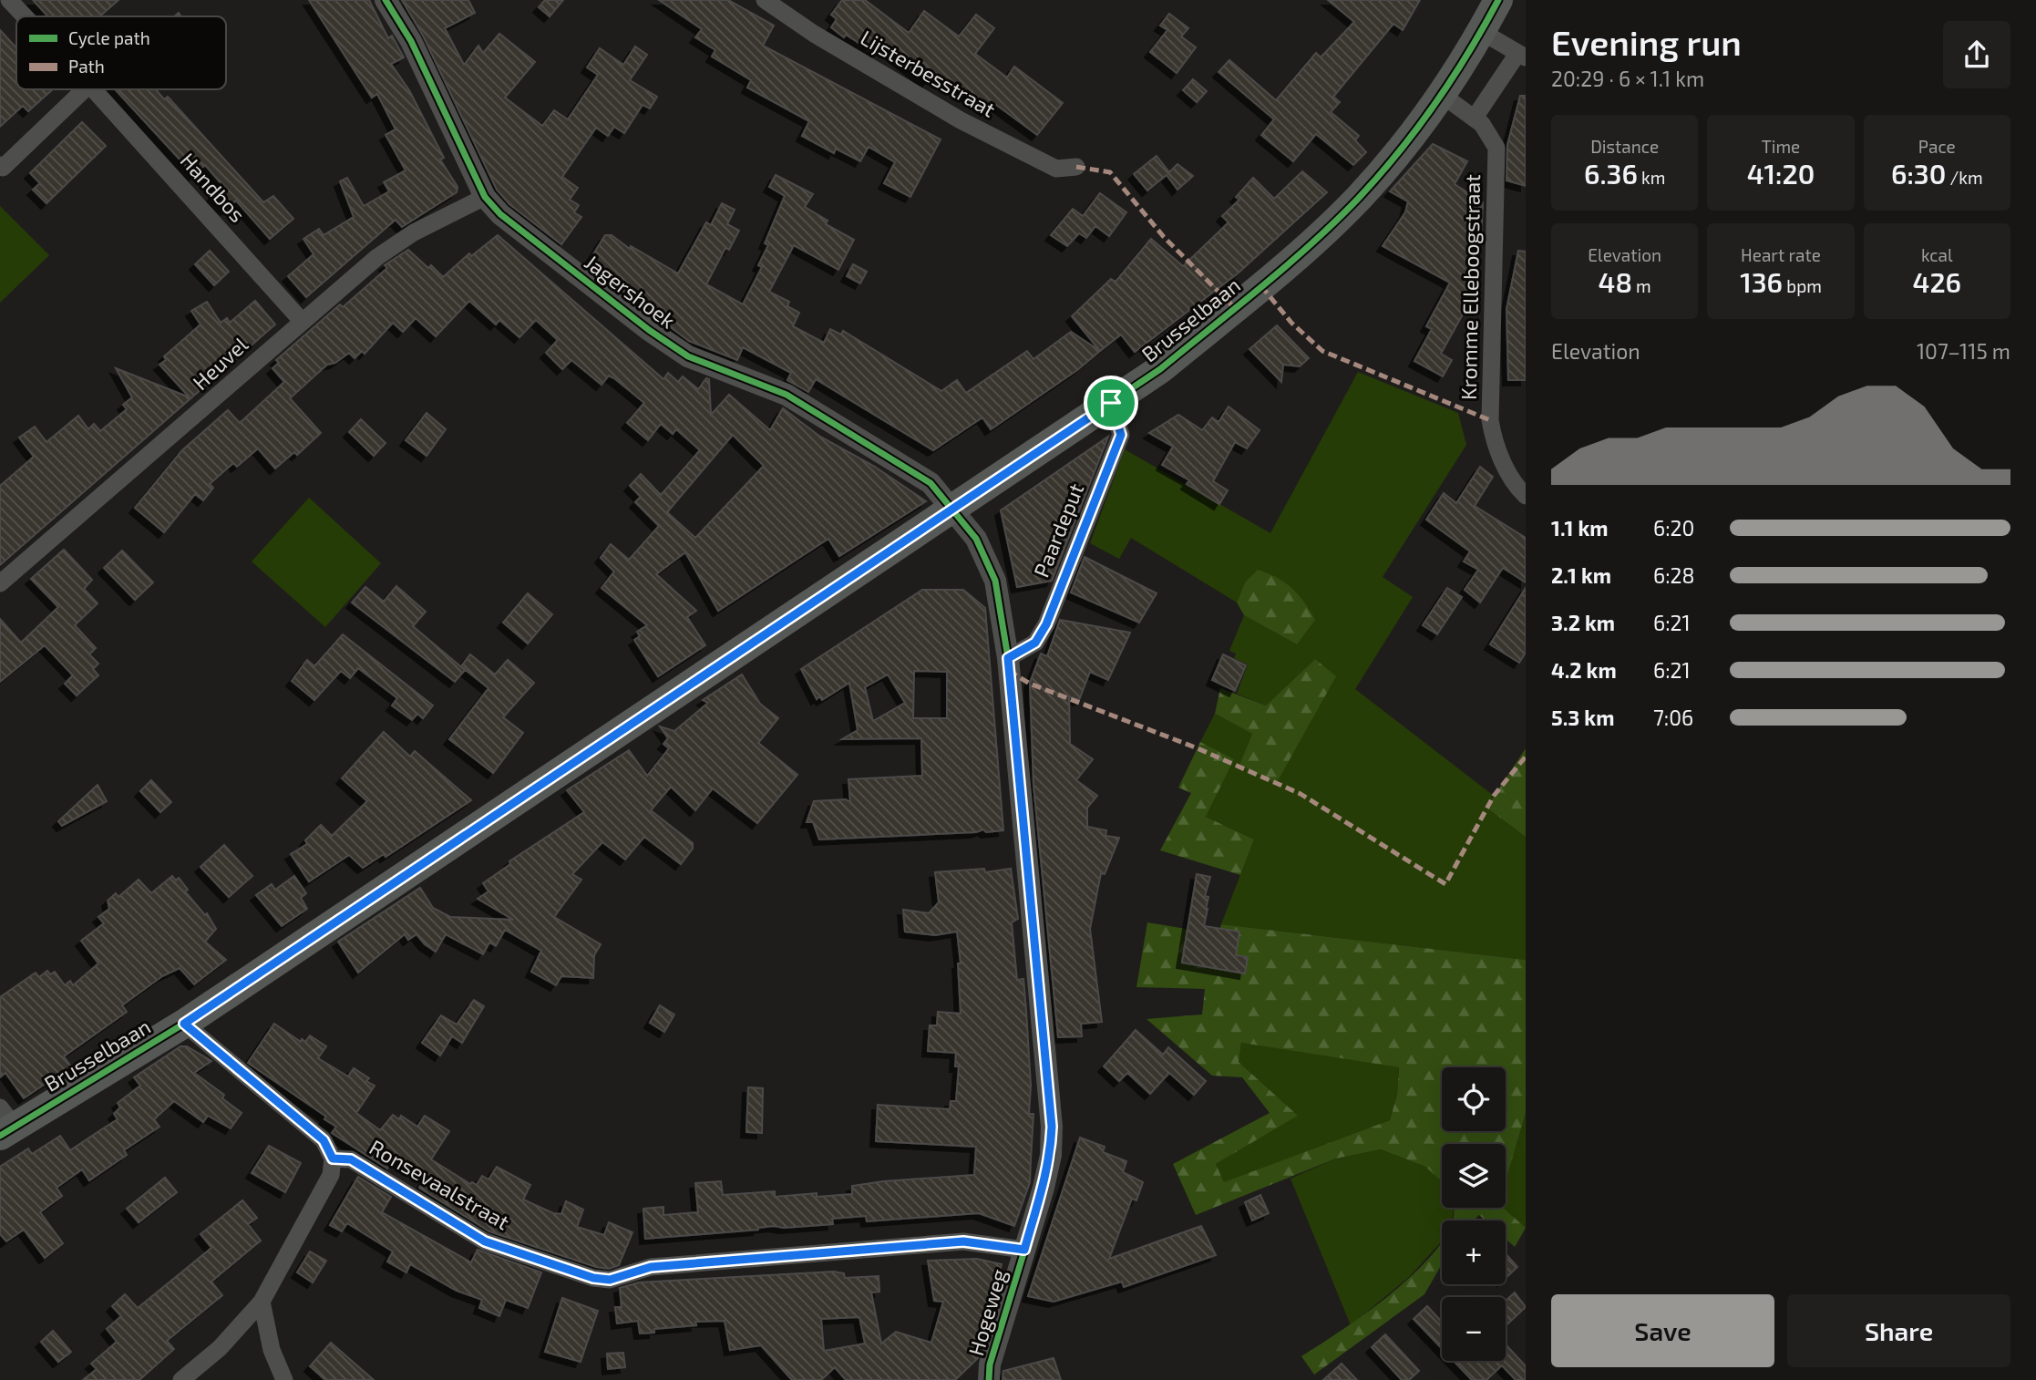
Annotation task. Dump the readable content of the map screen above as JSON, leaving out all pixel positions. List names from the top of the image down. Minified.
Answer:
{"streets":{"main road":["Brusselbaan"],"street":["Lijsterbesstraat","Handbos","Kromme Elleboogstraat","Jagershoek","Heuvel","Paardeput","Ronsevaalstraat","Hogeweg"]},"crossings":[["Handbos","Heuvel"],["Kromme Elleboogstraat","Brusselbaan"],["Jagershoek","Brusselbaan"],["Jagershoek","Heuvel"],["Jagershoek","Hogeweg"],["Brusselbaan","Paardeput"],["Brusselbaan","Hogeweg"],["Paardeput","Hogeweg"],["Ronsevaalstraat","Hogeweg"]],"legend":["Cycle path","Path"],"page":{"heading":["Evening run","20:29 · 6 × 1.1 km"],"stats":[["Distance","6.36 km"],["Time","41:20"],["Pace","6:30 /km"],["Elevation","48 m"],["Heart rate","136 bpm"],["kcal","426"]],"chart":["Elevation","107–115 m"],"list":[{"name":"1.1 km","note":"6:20"},{"name":"2.1 km","note":"6:28"},{"name":"3.2 km","note":"6:21"},{"name":"4.2 km","note":"6:21"},{"name":"5.3 km","note":"7:06"}],"map_buttons":["+","−"],"buttons":["Save","Share"]}}
